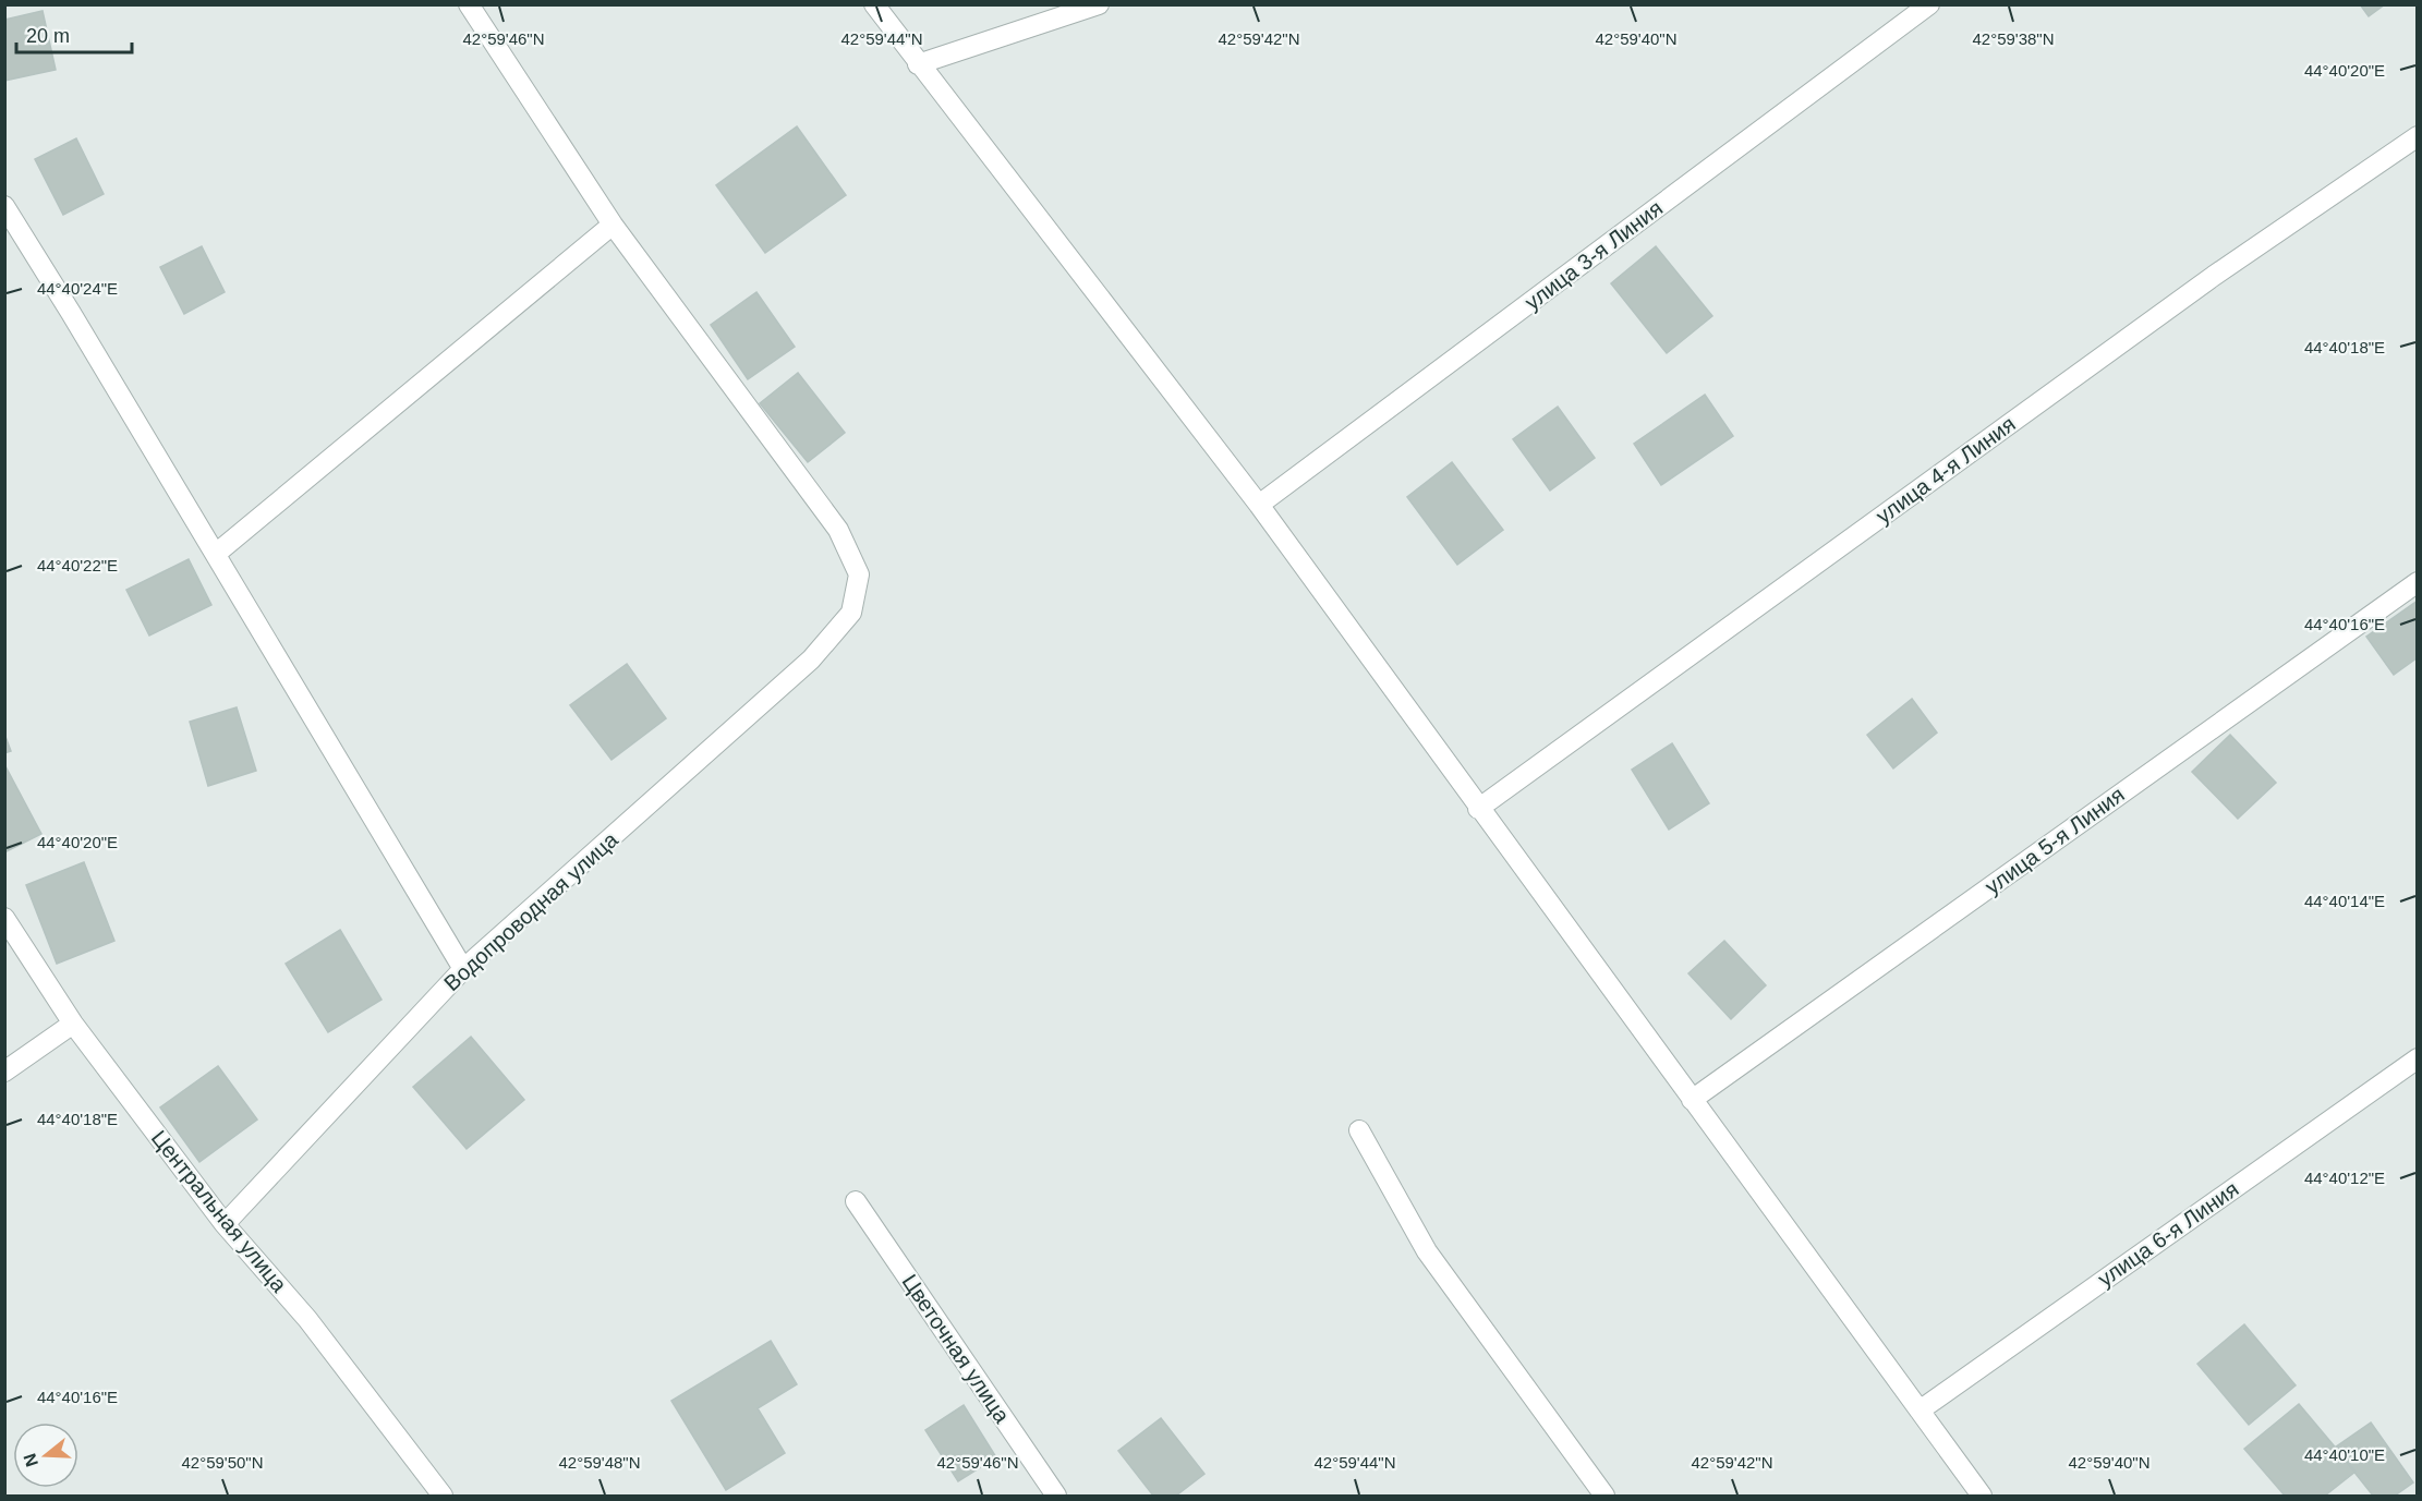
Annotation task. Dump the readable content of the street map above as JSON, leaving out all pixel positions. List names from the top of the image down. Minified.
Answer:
{"streets":{"street":["улица 3-я Линия","улица 4-я Линия","улица 5-я Линия","Водопроводная улица","Центральная улица","улица 6-я Линия","Цветочная улица"]},"crossings":[["Водопроводная улица","Центральная улица"]],"scale_bar":"20 m","north":"left","coordinates":["42°59'46\"N","42°59'44\"N","42°59'42\"N","42°59'40\"N","42°59'38\"N","44°40'20\"E","44°40'24\"E","44°40'18\"E","44°40'22\"E","44°40'16\"E","44°40'14\"E","44°40'12\"E","44°40'10\"E","42°59'50\"N","42°59'48\"N"]}
